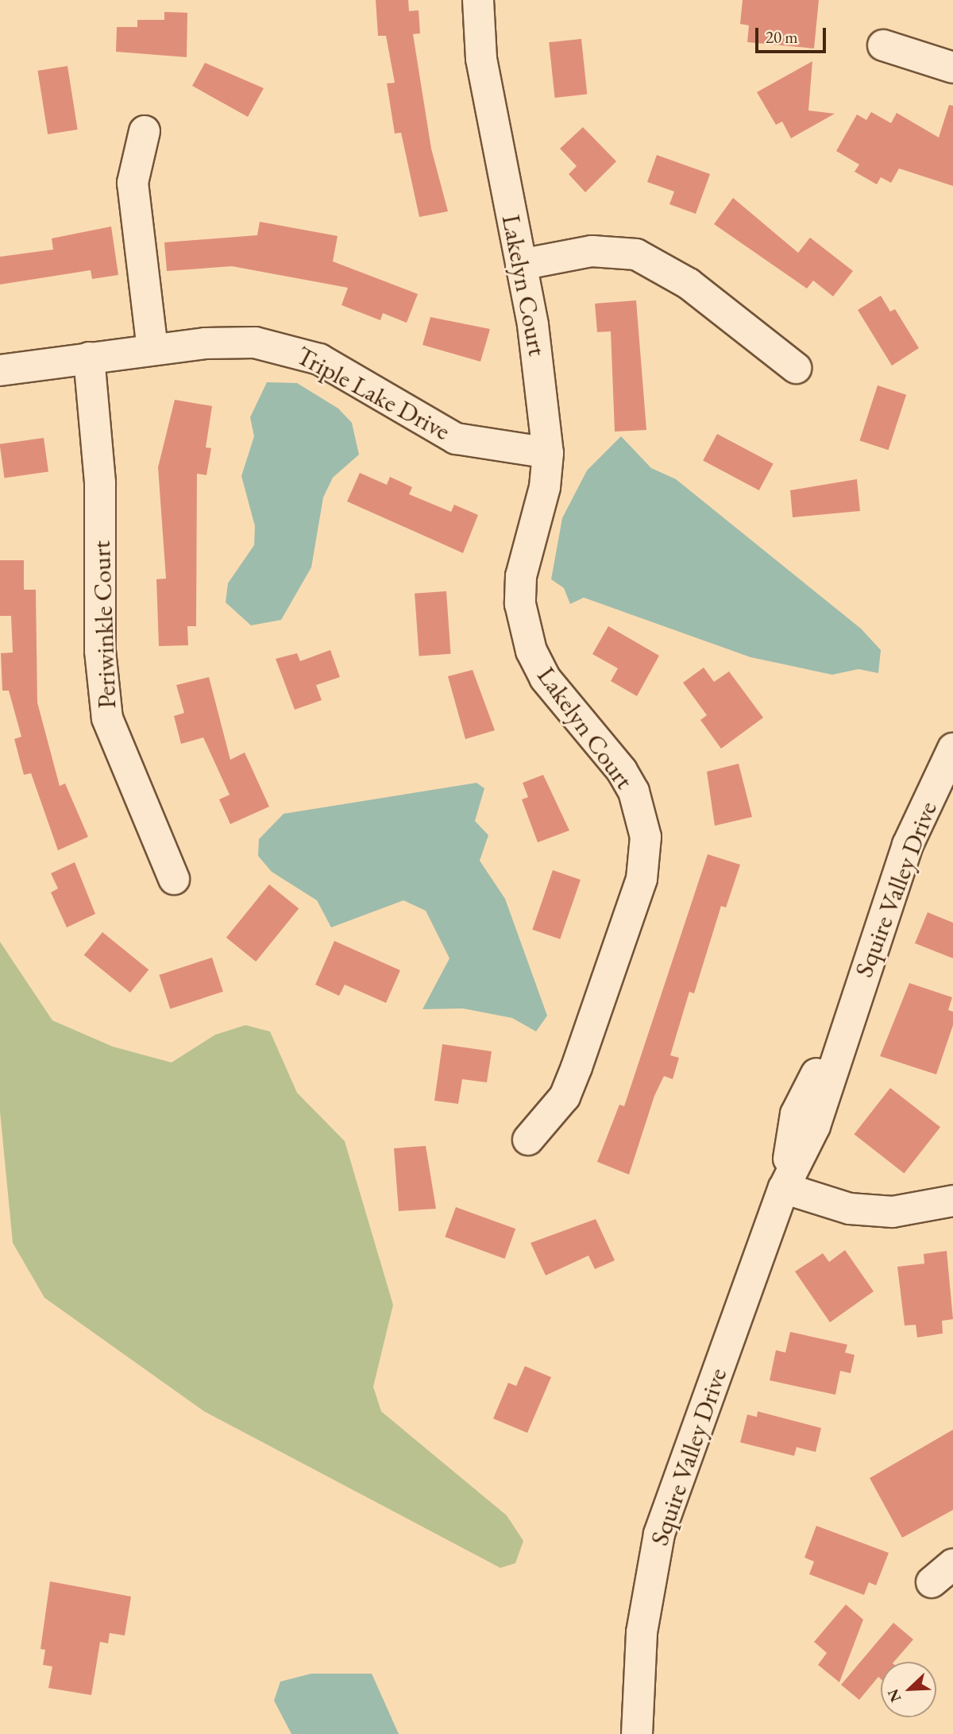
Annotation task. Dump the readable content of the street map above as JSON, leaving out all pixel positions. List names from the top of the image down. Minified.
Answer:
{"streets":{"street":["Lakelyn Court","Triple Lake Drive","Periwinkle Court","Squire Valley Drive"]},"crossings":[["Lakelyn Court","Triple Lake Drive"],["Triple Lake Drive","Periwinkle Court"]],"scale_bar":"20 m","north":"bottom left"}
